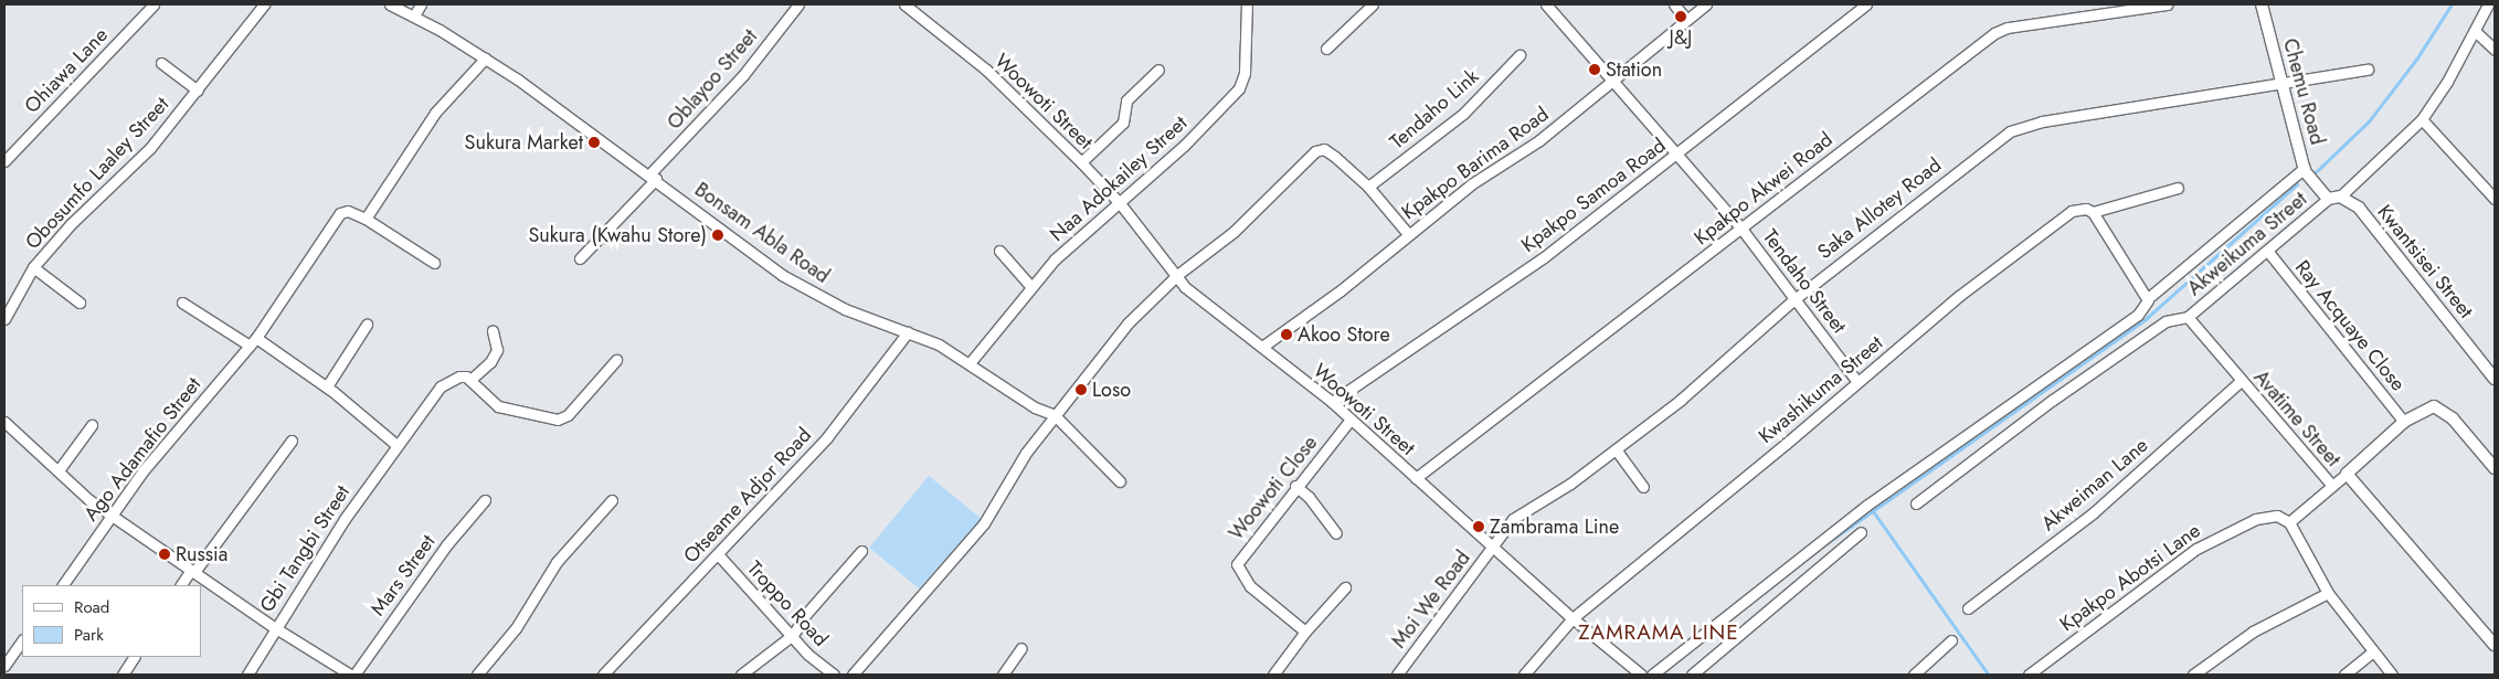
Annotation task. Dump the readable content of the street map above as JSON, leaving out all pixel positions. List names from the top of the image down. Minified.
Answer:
{"streets":{"street":["Ohiawa Lane","Oblayoo Street","Chemu Road","Woowoti Street","Tendaho Link","Kpakpo Barima Road","Obosumfo Laaley Street","Naa Adokailey Street","Kpakpo Akwei Road","Kpakpo Samoa Road","Saka Allotey Road","Bonsam Abla Road","Akweikuma Street","Kwantsisei Street","Tendaho Street","Ray Acquaye Close","Kwashikuma Street","Avatime Street","Ago Adamafio Street","Akweiman Lane","Woowoti Close","Otseame Adjor Road","Gbi Tangbi Street","Mars Street","Kpakpo Abotsi Lane","Moi We Road","Troppo Road"]},"crossings":[["Oblayoo Street","Bonsam Abla Road"],["Chemu Road","Saka Allotey Road"],["Chemu Road","Kwantsisei Street"],["Woowoti Street","Kpakpo Barima Road"],["Woowoti Street","Naa Adokailey Street"],["Woowoti Street","Kpakpo Akwei Road"],["Woowoti Street","Kpakpo Samoa Road"],["Woowoti Street","Saka Allotey Road"],["Woowoti Street","Kwashikuma Street"],["Woowoti Street","Woowoti Close"],["Woowoti Street","Moi We Road"],["Kpakpo Barima Road","Tendaho Street"],["Naa Adokailey Street","Bonsam Abla Road"],["Kpakpo Akwei Road","Tendaho Street"],["Kpakpo Samoa Road","Tendaho Street"],["Saka Allotey Road","Tendaho Street"],["Saka Allotey Road","Moi We Road"],["Bonsam Abla Road","Otseame Adjor Road"],["Akweikuma Street","Kwantsisei Street"],["Akweikuma Street","Ray Acquaye Close"],["Akweikuma Street","Avatime Street"],["Tendaho Street","Kwashikuma Street"],["Avatime Street","Akweiman Lane"],["Avatime Street","Kpakpo Abotsi Lane"],["Otseame Adjor Road","Troppo Road"]],"districts":["ZAMRAMA LINE"],"places":["J&J","Station","Sukura Market","Sukura (Kwahu Store)","Akoo Store","Loso","Zambrama Line","Russia"],"legend":["Road","Park"]}
